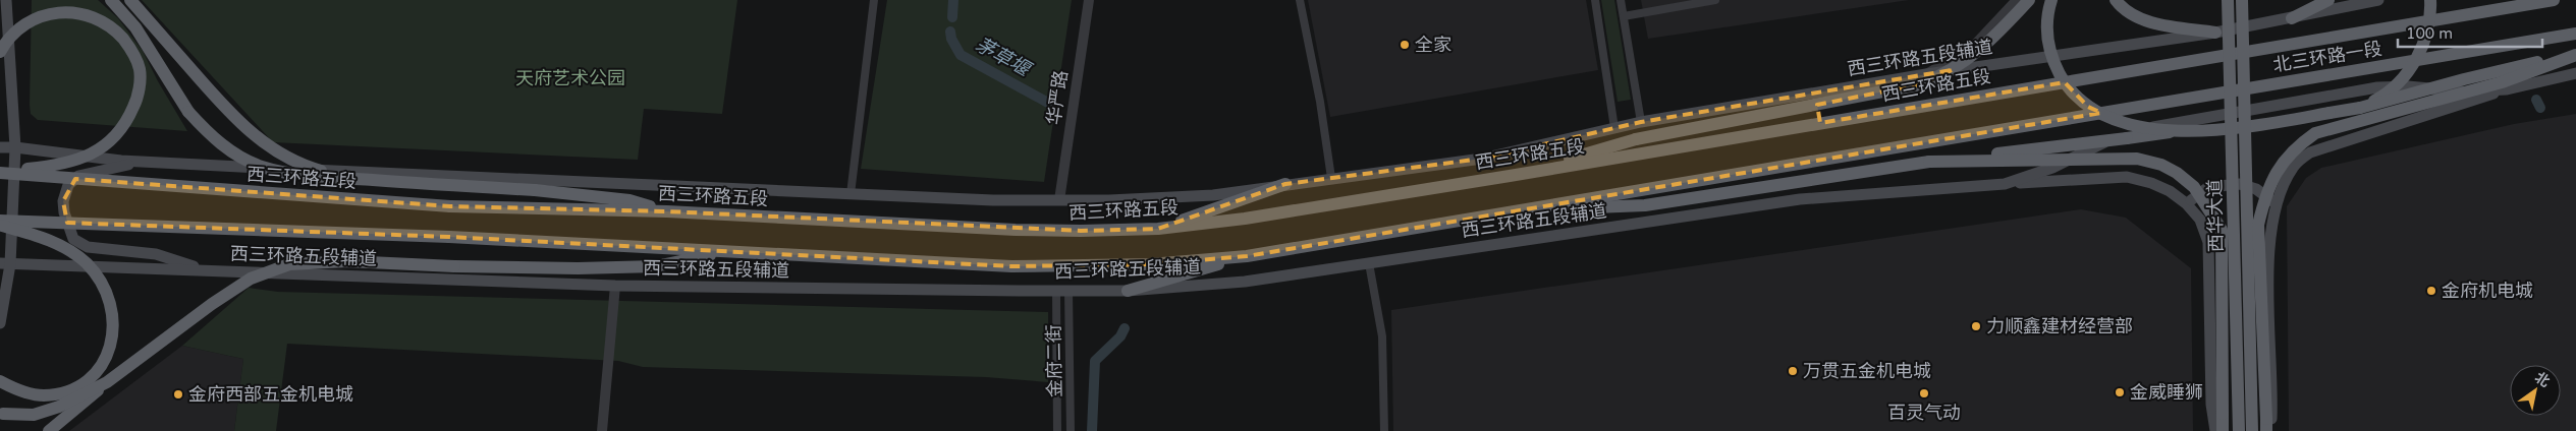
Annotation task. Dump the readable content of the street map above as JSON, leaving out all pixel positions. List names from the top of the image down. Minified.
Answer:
{"streets":{"highway":["北三环路一段","西三环路五段","西华大道"],"main road":["西三环路五段辅道"],"street":["华严路","金府二街"]},"crossings":[["北三环路一段","西三环路五段"],["西三环路五段辅道","华严路"],["西三环路五段辅道","金府二街"]],"water":["茅草堰"],"parks":["天府艺术公园"],"places":["全家","金府机电城","力顺鑫建材经营部","万贯五金机电城","金威睡狮","百灵气动","金府西部五金机电城"],"scale_bar":"100 m","north":"top right"}
